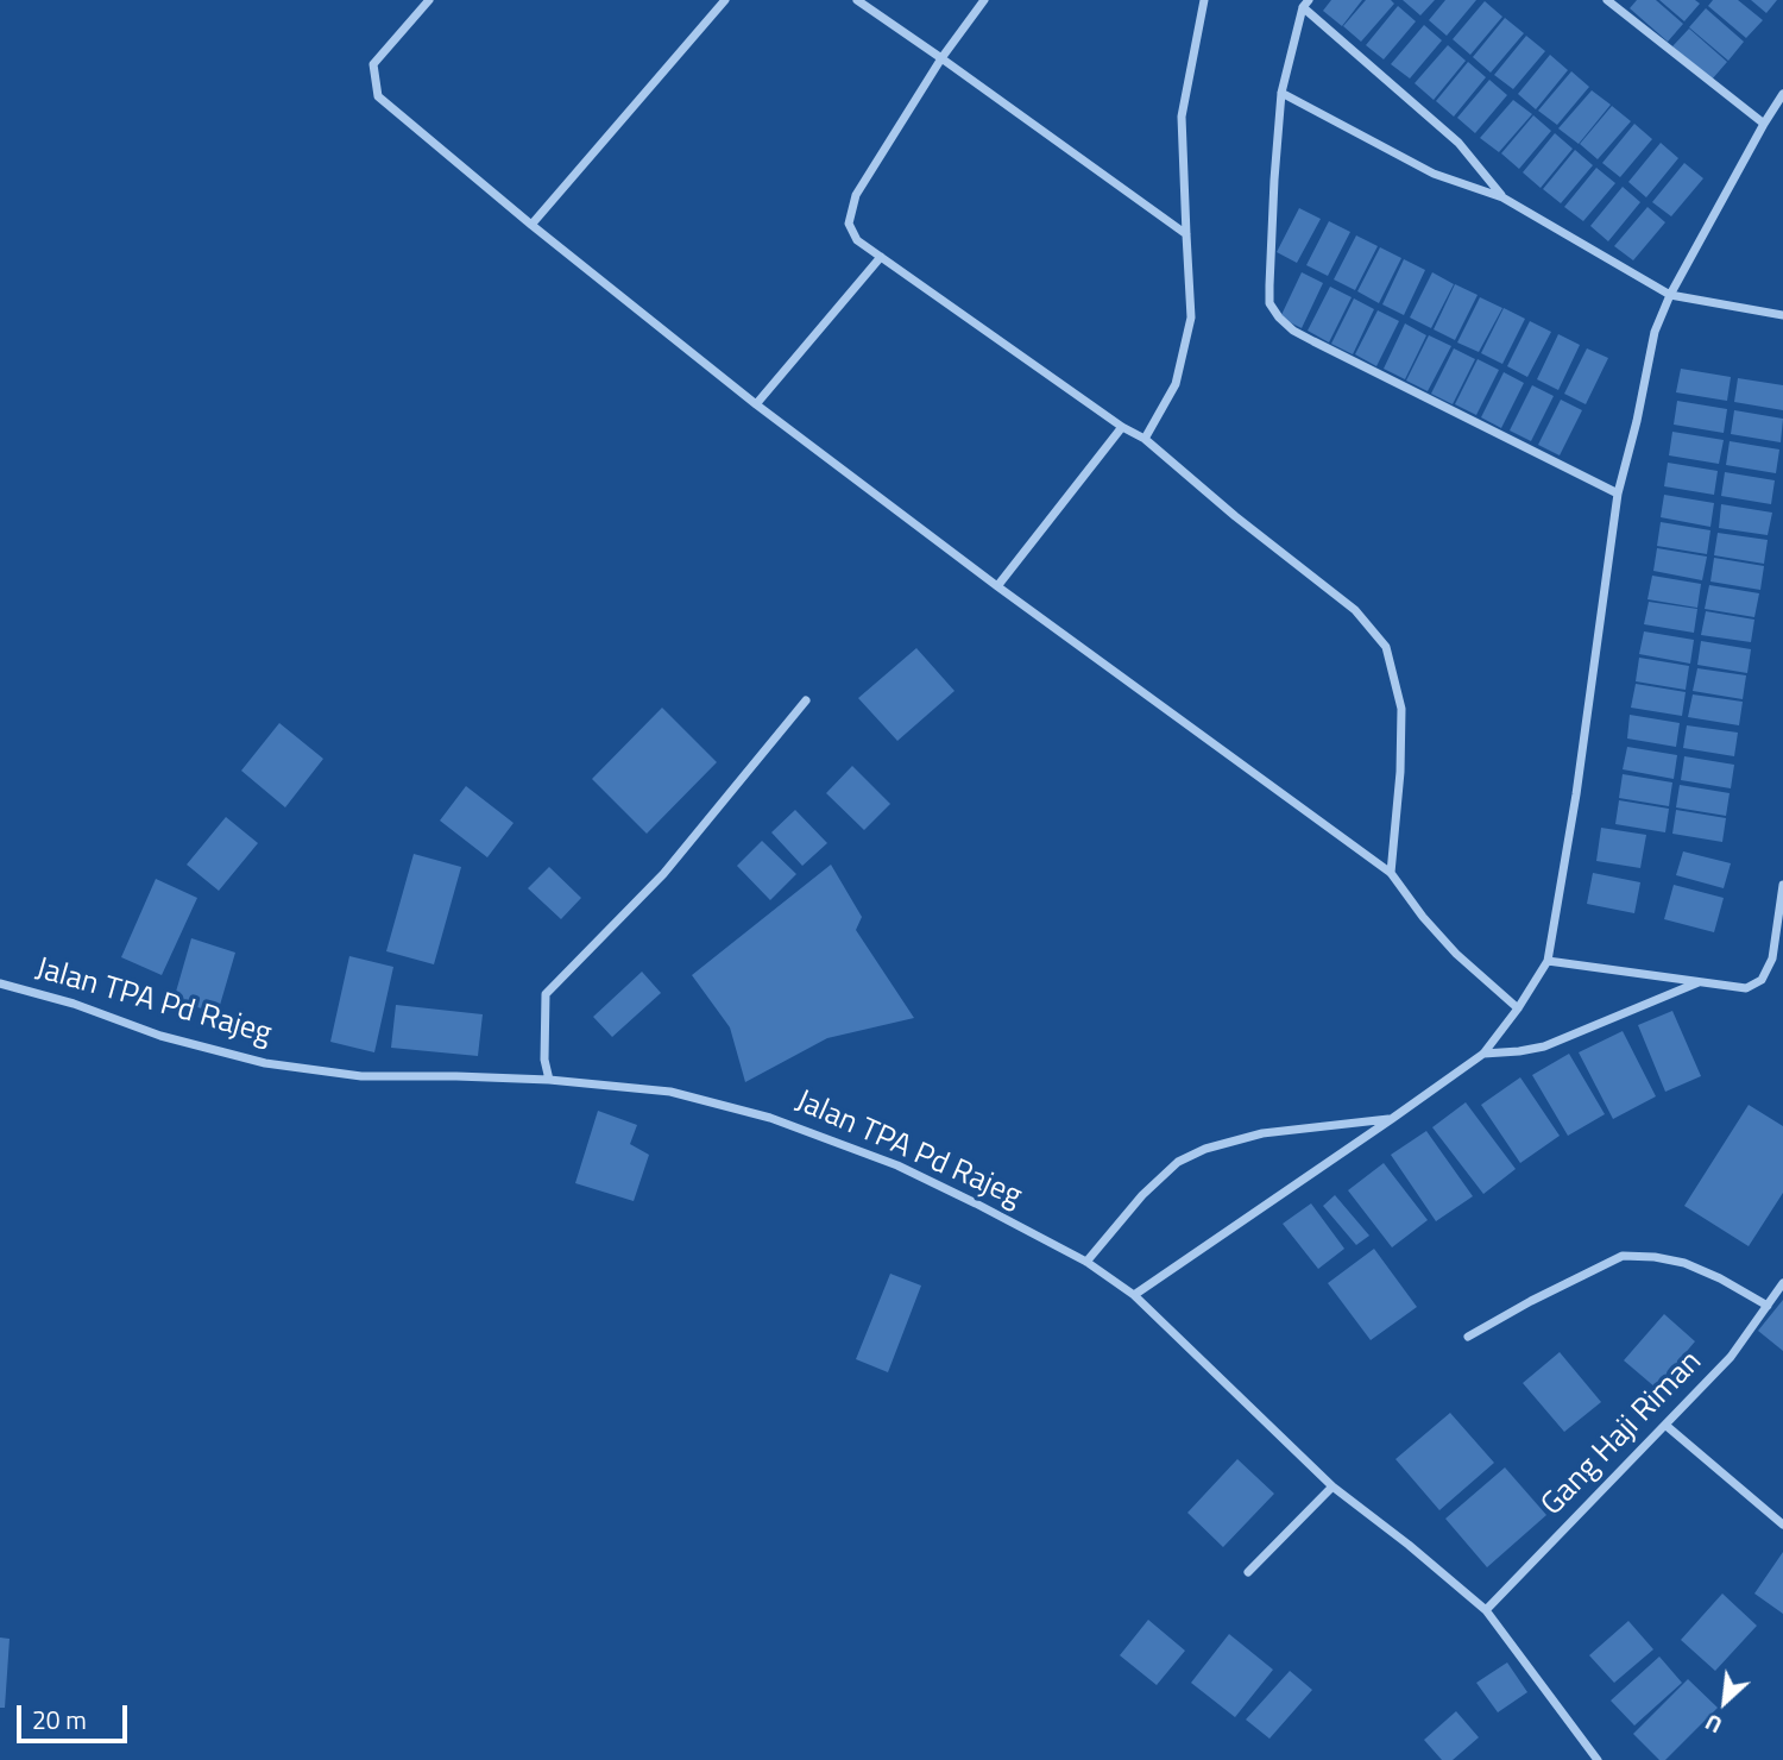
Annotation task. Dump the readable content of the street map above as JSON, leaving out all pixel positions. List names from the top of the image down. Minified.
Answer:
{"streets":{"street":["Jalan TPA Pd Rajeg","Gang Haji Riman"]},"crossings":[["Jalan TPA Pd Rajeg","Gang Haji Riman"]],"scale_bar":"20 m","north":"bottom left"}
